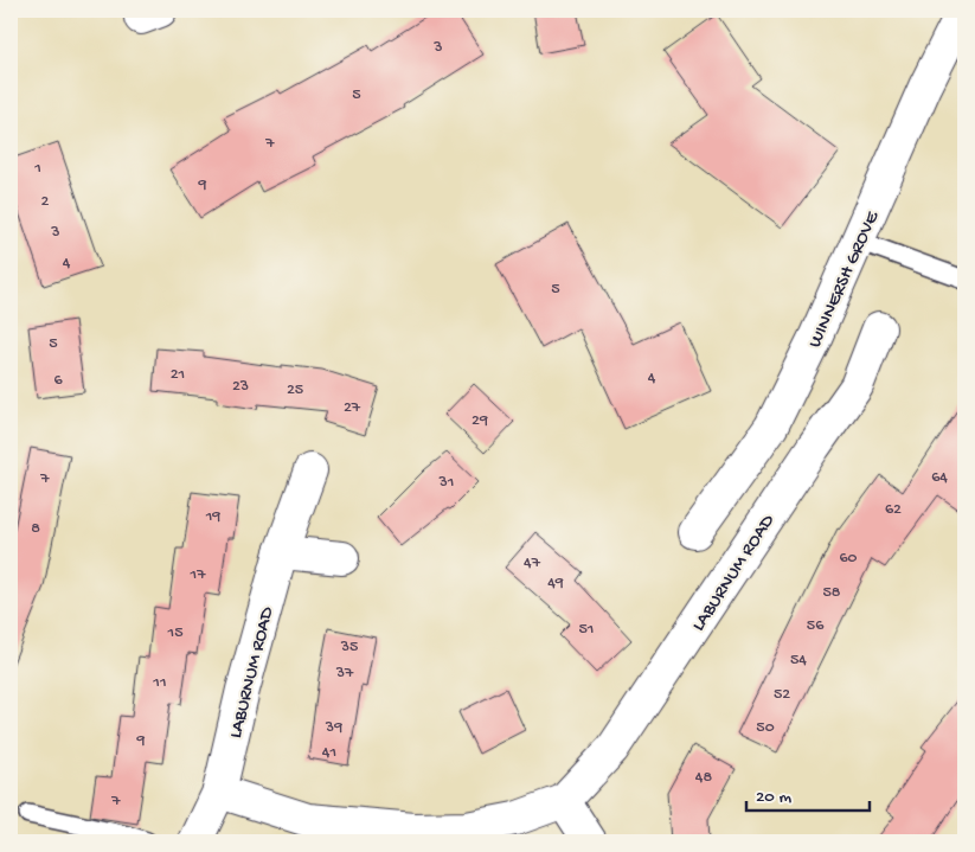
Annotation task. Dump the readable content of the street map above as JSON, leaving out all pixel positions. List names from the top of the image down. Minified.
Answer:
{"streets":{"street":["WINNERSH GROVE","LABURNUM ROAD"]},"house_numbers":["3","5","7","1","9","2","3","4","5","5","21","4","6","23","25","27","29","64","7","31","62","19","8","60","47","17","49","58","56","51","15","35","54","37","11","52","39","50","9","41","48","7"],"scale_bar":"20 m"}
